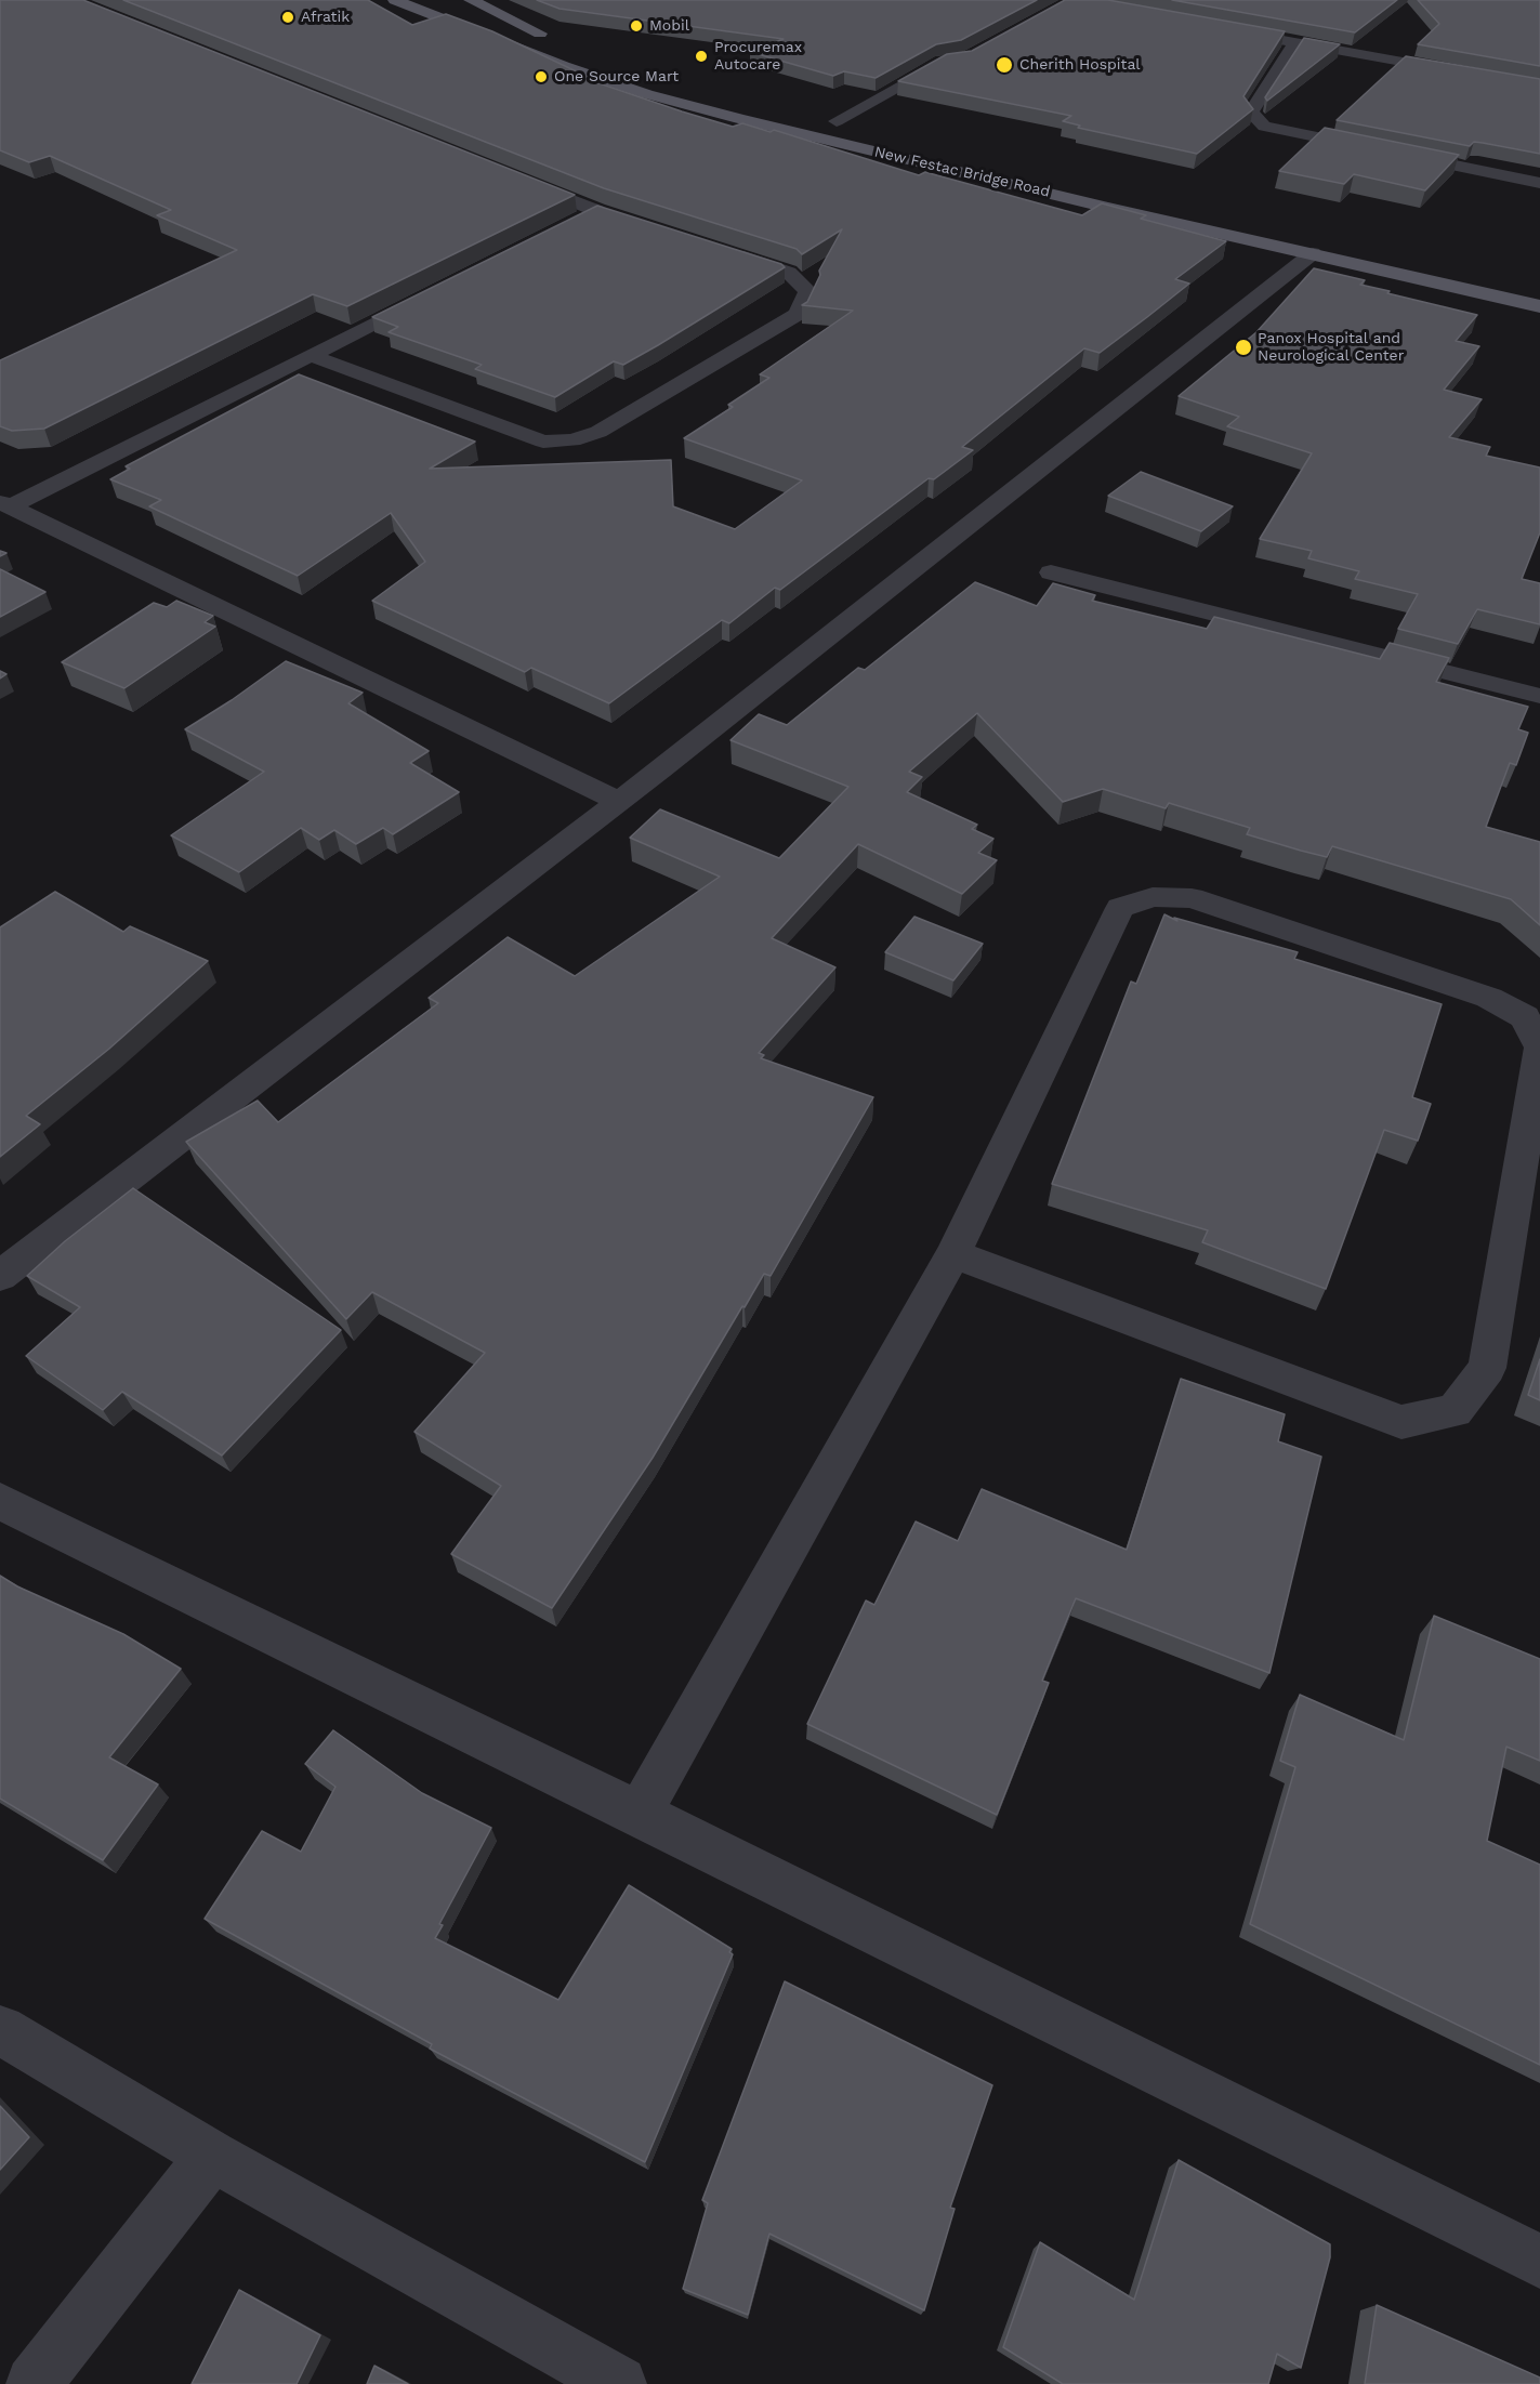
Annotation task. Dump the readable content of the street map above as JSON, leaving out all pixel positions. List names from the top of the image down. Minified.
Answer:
{"streets":{"main road":["New Festac Bridge Road"]},"places":["Afratik","Mobil","Procuremax Autocare","Cherith Hospital","One Source Mart","Panox Hospital and Neurological Center"]}
